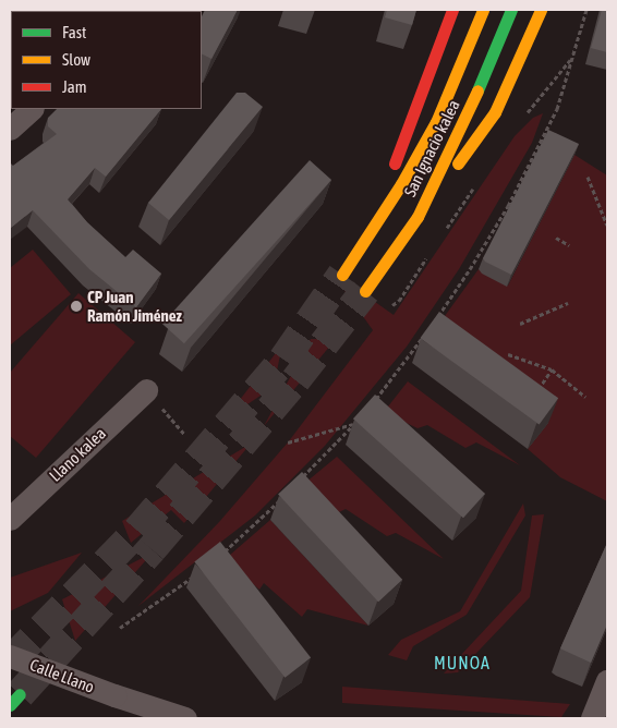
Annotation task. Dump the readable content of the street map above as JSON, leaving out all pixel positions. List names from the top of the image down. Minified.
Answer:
{"streets":{"main road":["San Ignacio kalea"],"street":["Llano kalea","Calle Llano"]},"districts":["MUNOA"],"places":["CP Juan Ramón Jiménez"],"legend":["Fast","Slow","Jam"]}
